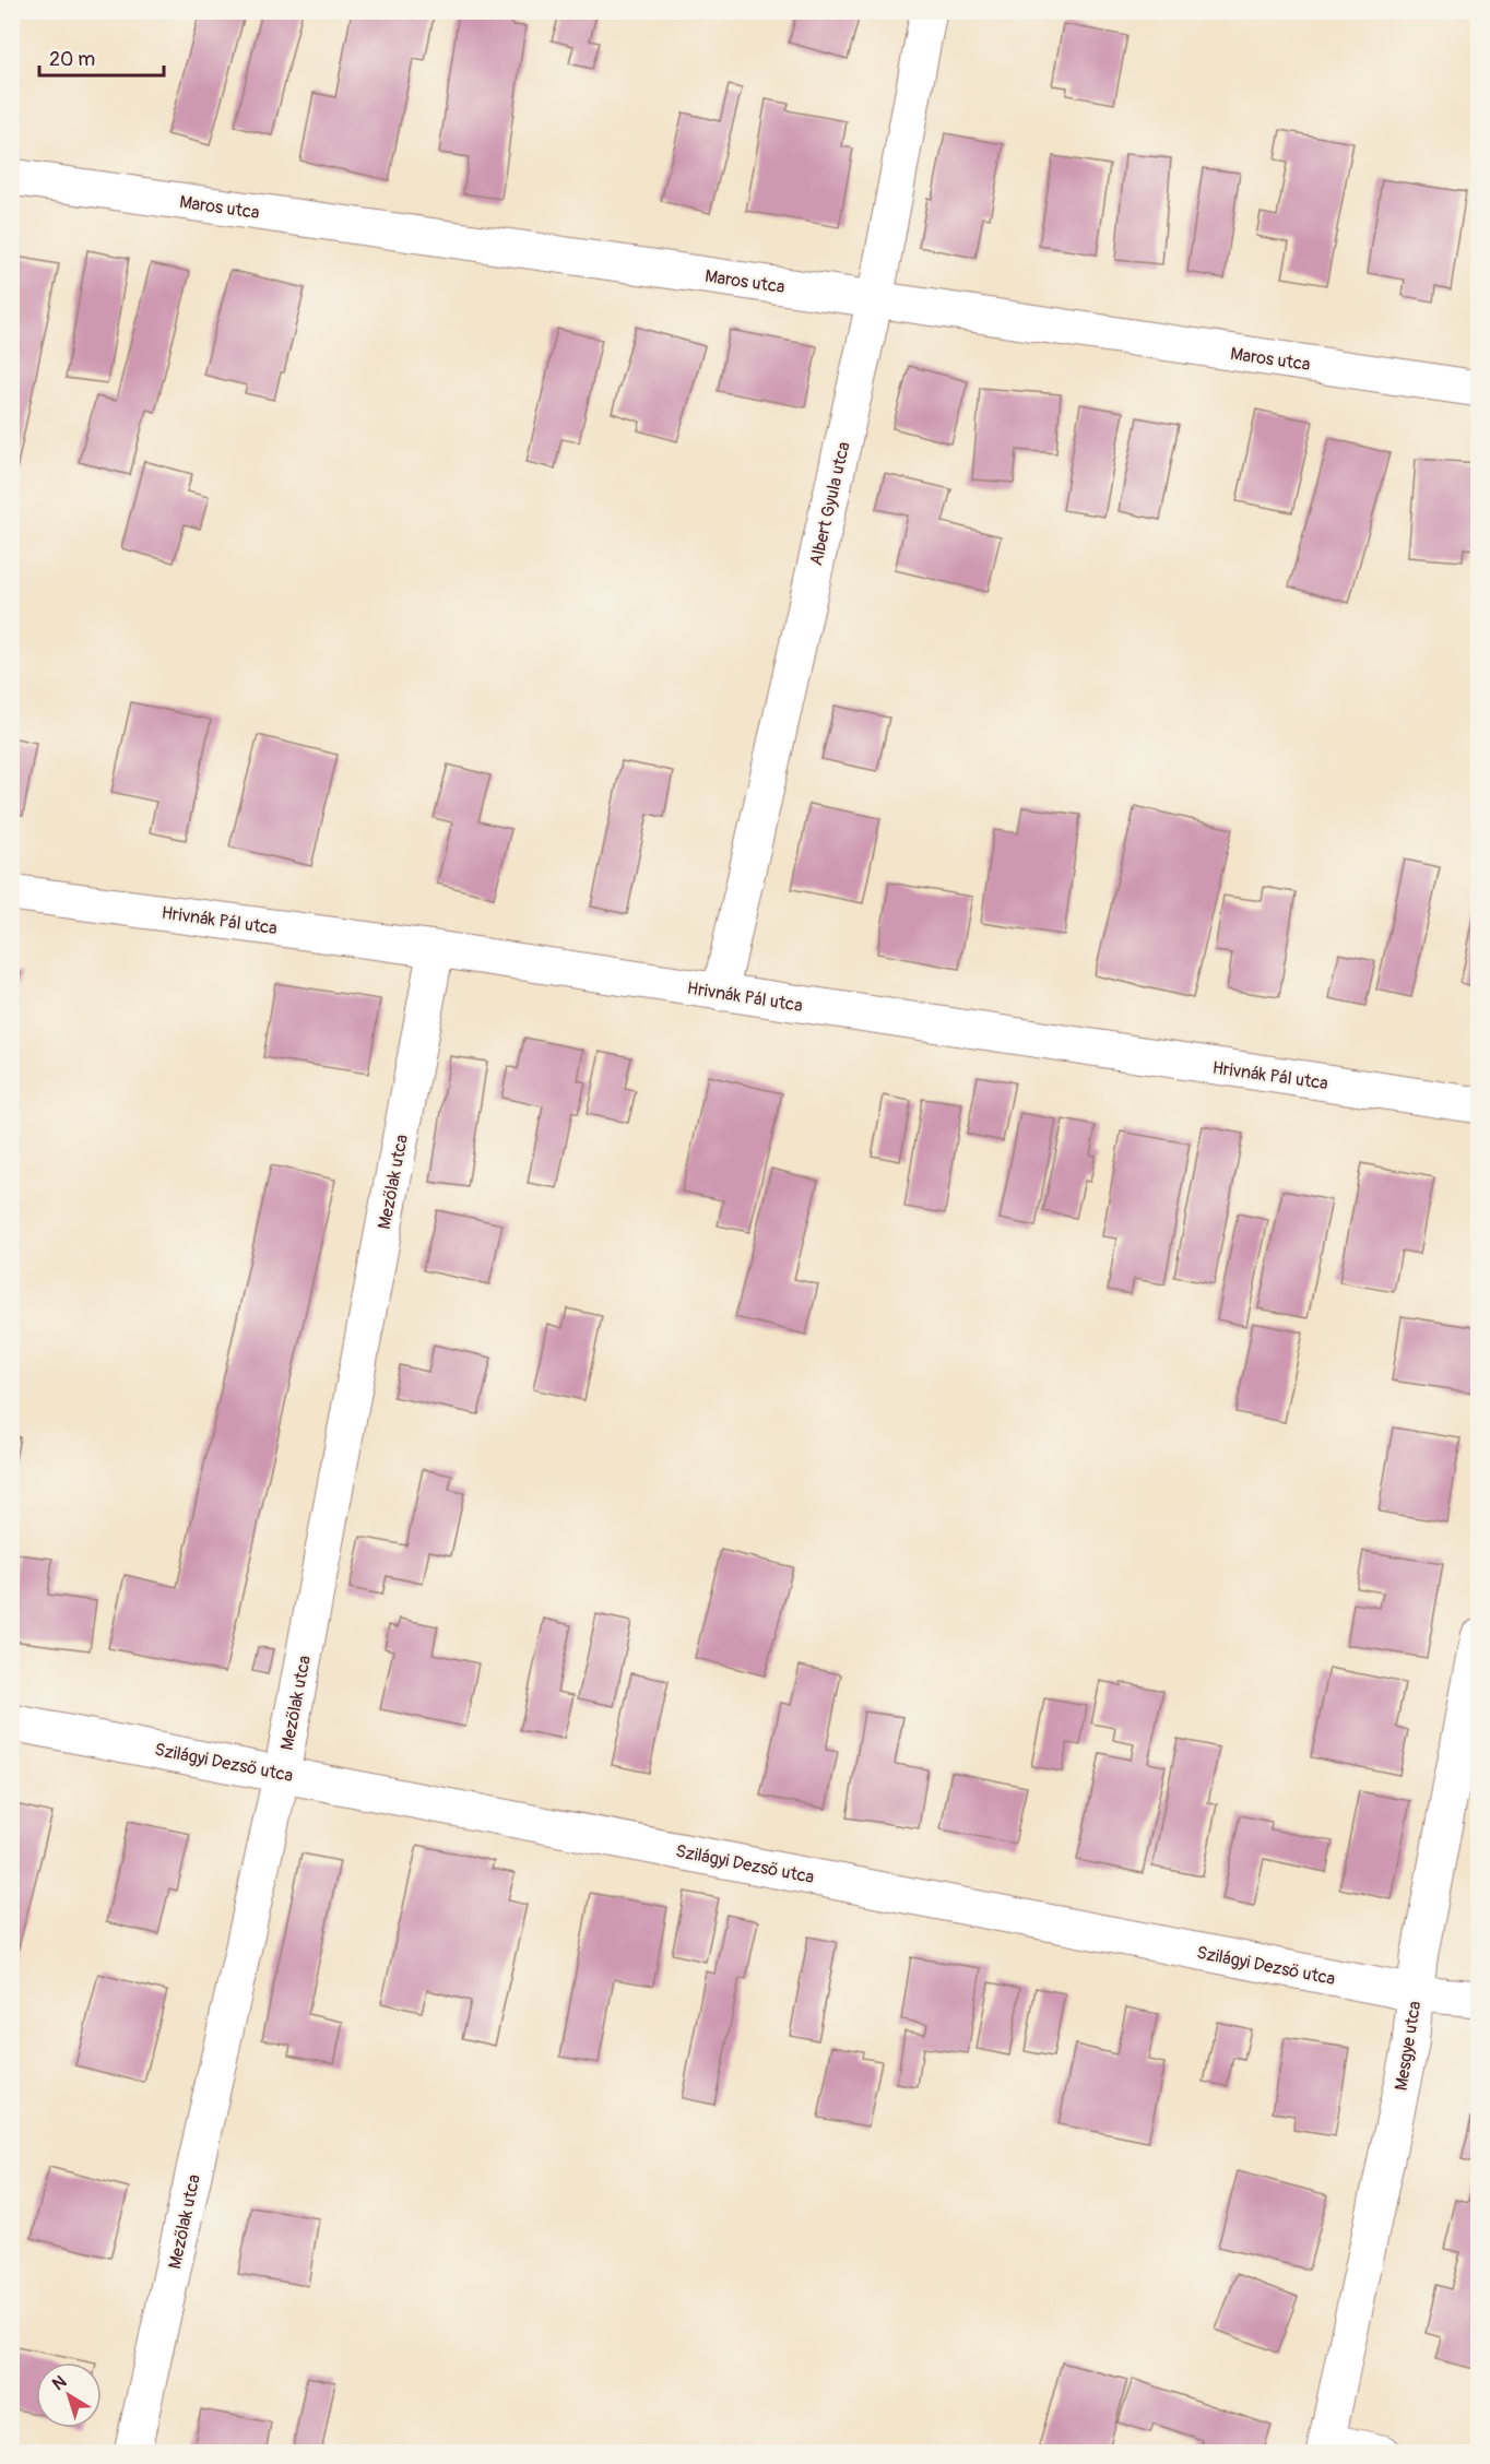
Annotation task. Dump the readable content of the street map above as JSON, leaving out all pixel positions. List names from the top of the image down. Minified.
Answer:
{"streets":{"street":["Maros utca","Albert Gyula utca","Hrivnák Pál utca","Mezőlak utca","Szilágyi Dezső utca","Mesgye utca"]},"crossings":[["Maros utca","Albert Gyula utca"],["Albert Gyula utca","Hrivnák Pál utca"],["Hrivnák Pál utca","Mezőlak utca"],["Mezőlak utca","Szilágyi Dezső utca"],["Szilágyi Dezső utca","Mesgye utca"]],"scale_bar":"20 m","north":"top left"}
